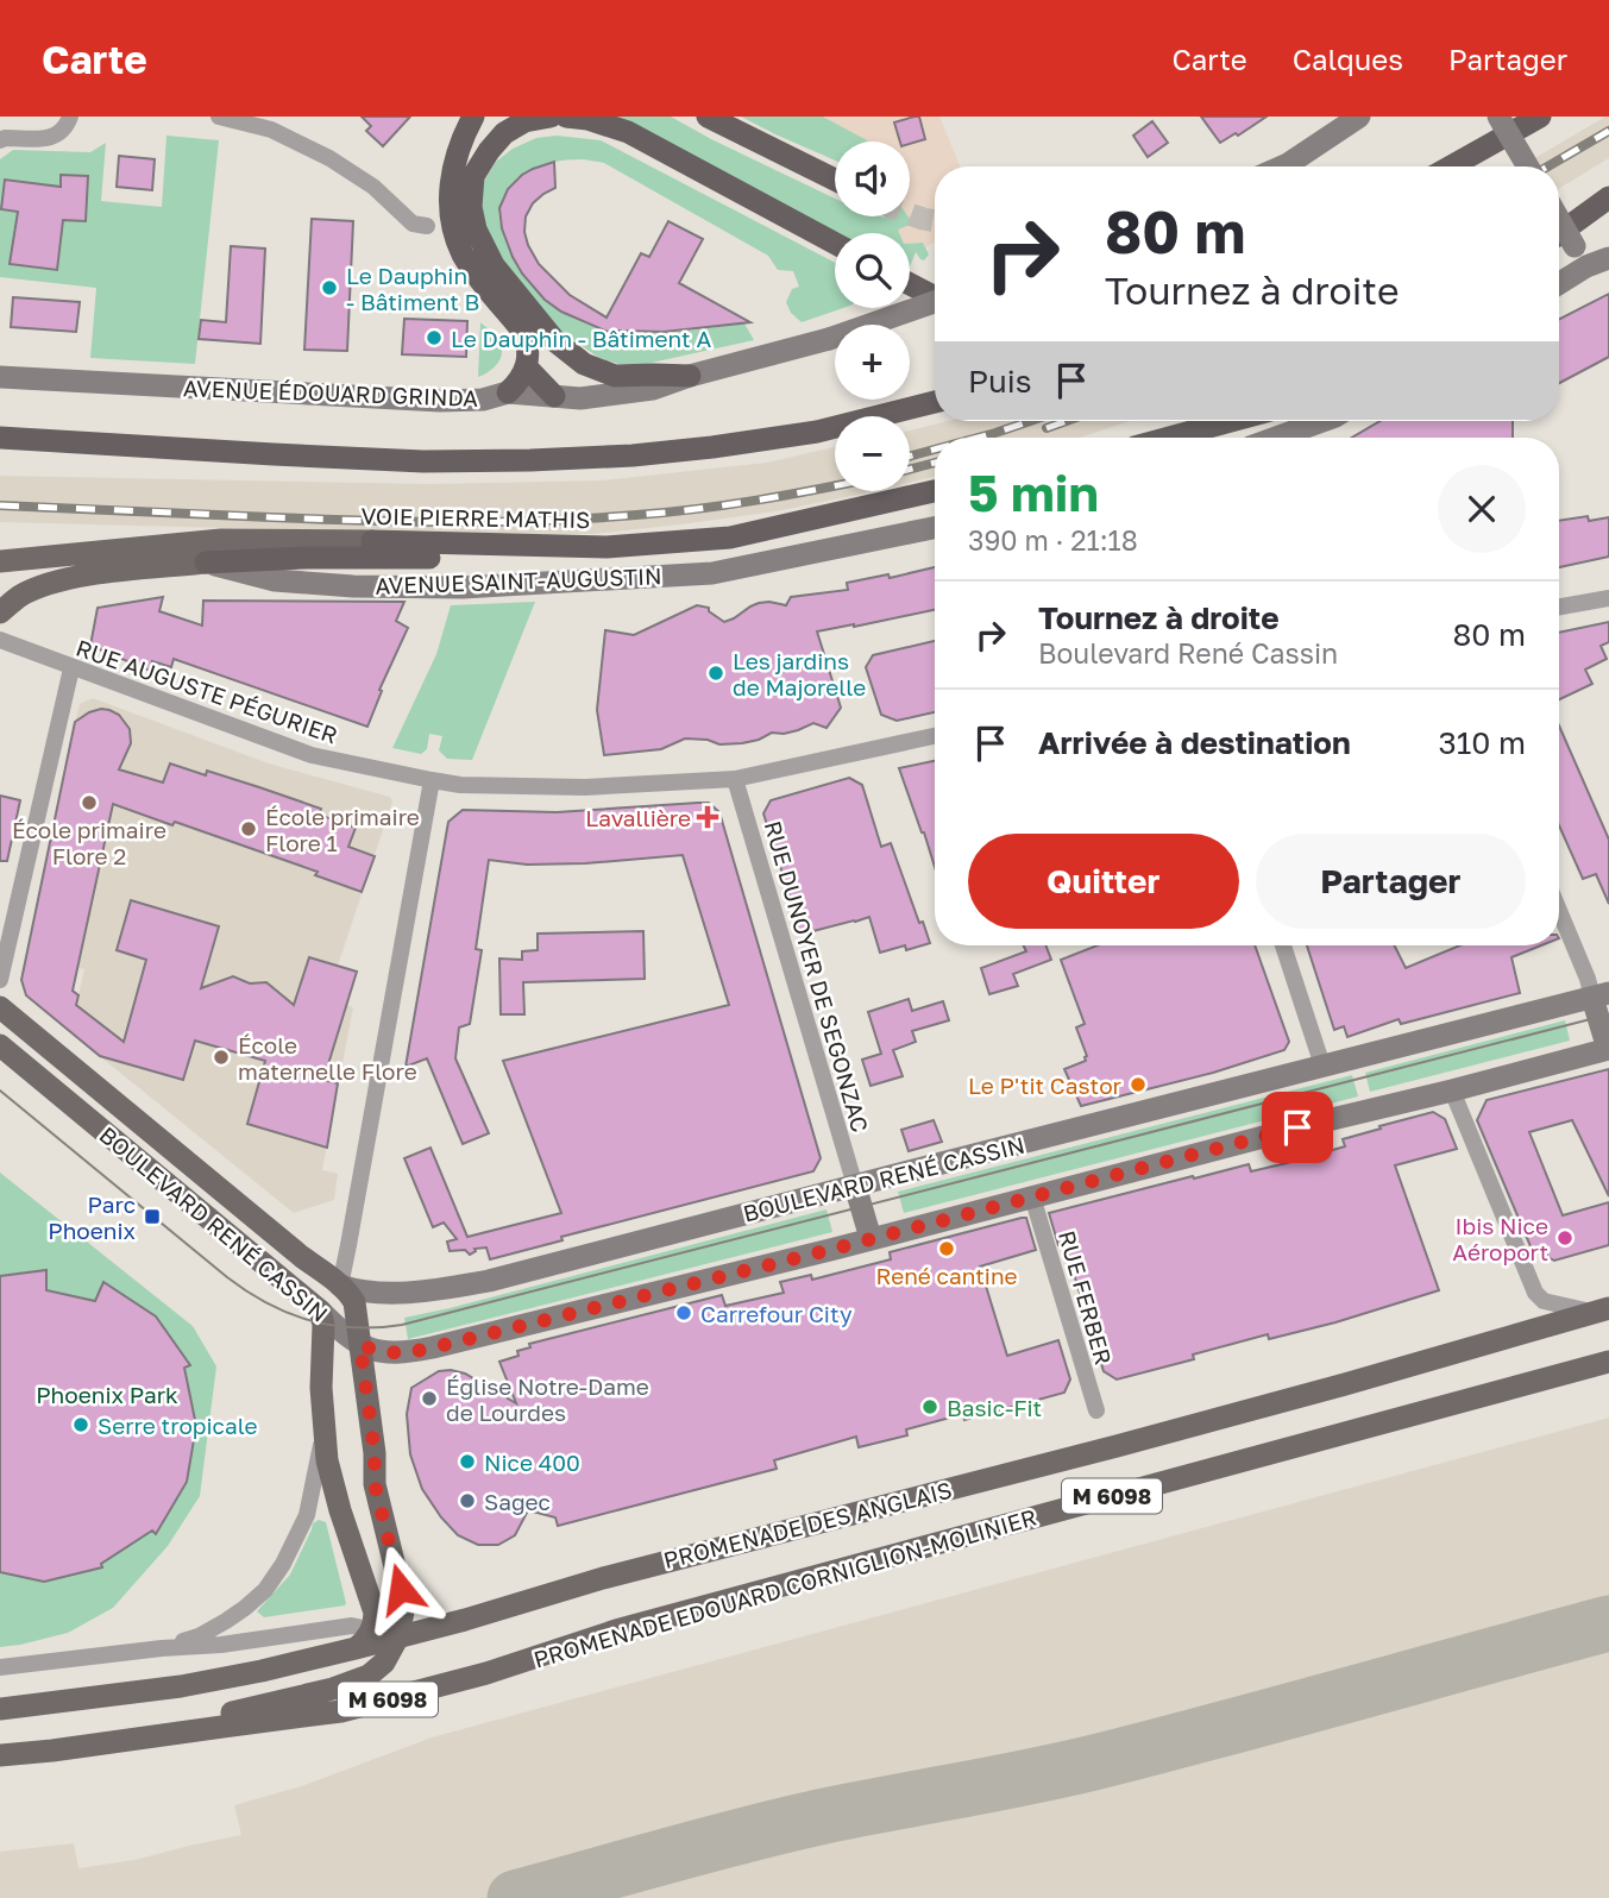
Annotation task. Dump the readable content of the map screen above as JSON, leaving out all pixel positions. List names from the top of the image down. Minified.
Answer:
{"streets":{"highway":["VOIE PIERRE MATHIS"],"main road":["AVENUE ÉDOUARD GRINDA","AVENUE SAINT-AUGUSTIN","BOULEVARD RENÉ CASSIN","M 6098","PROMENADE DES ANGLAIS","PROMENADE EDOUARD CORNIGLION-MOLINIER"],"street":["RUE AUGUSTE PÉGURIER","RUE DUNOYER DE SEGONZAC","RUE FERBER"]},"crossings":[["RUE AUGUSTE PÉGURIER","RUE DUNOYER DE SEGONZAC"],["RUE DUNOYER DE SEGONZAC","BOULEVARD RENÉ CASSIN"],["BOULEVARD RENÉ CASSIN","RUE FERBER"]],"parks":["Phoenix Park"],"places":{"other":["Le Dauphin - Bâtiment B","Le Dauphin - Bâtiment A","Les jardins de Majorelle","École primaire Flore 2","École primaire Flore 1","École maternelle Flore","Le P'tit Castor","Ibis Nice Aéroport","René cantine","Carrefour City","Église Notre-Dame de Lourdes","Basic-Fit","Serre tropicale","Nice 400","Sagec"],"health":["Lavallière"],"transit":["Parc Phoenix"]},"page":{"header":"Carte","nav":["Carte","Calques","Partager"],"map_buttons":["+","−"],"turn":["80 m","Tournez à droite"],"then":"Puis","heading":["5 min","390 m · 21:18"],"list":[{"name":"Tournez à droite","note":"Boulevard René Cassin","value":"80 m"},{"name":"Arrivée à destination","value":"310 m"}],"buttons":["Quitter","Partager"]}}
